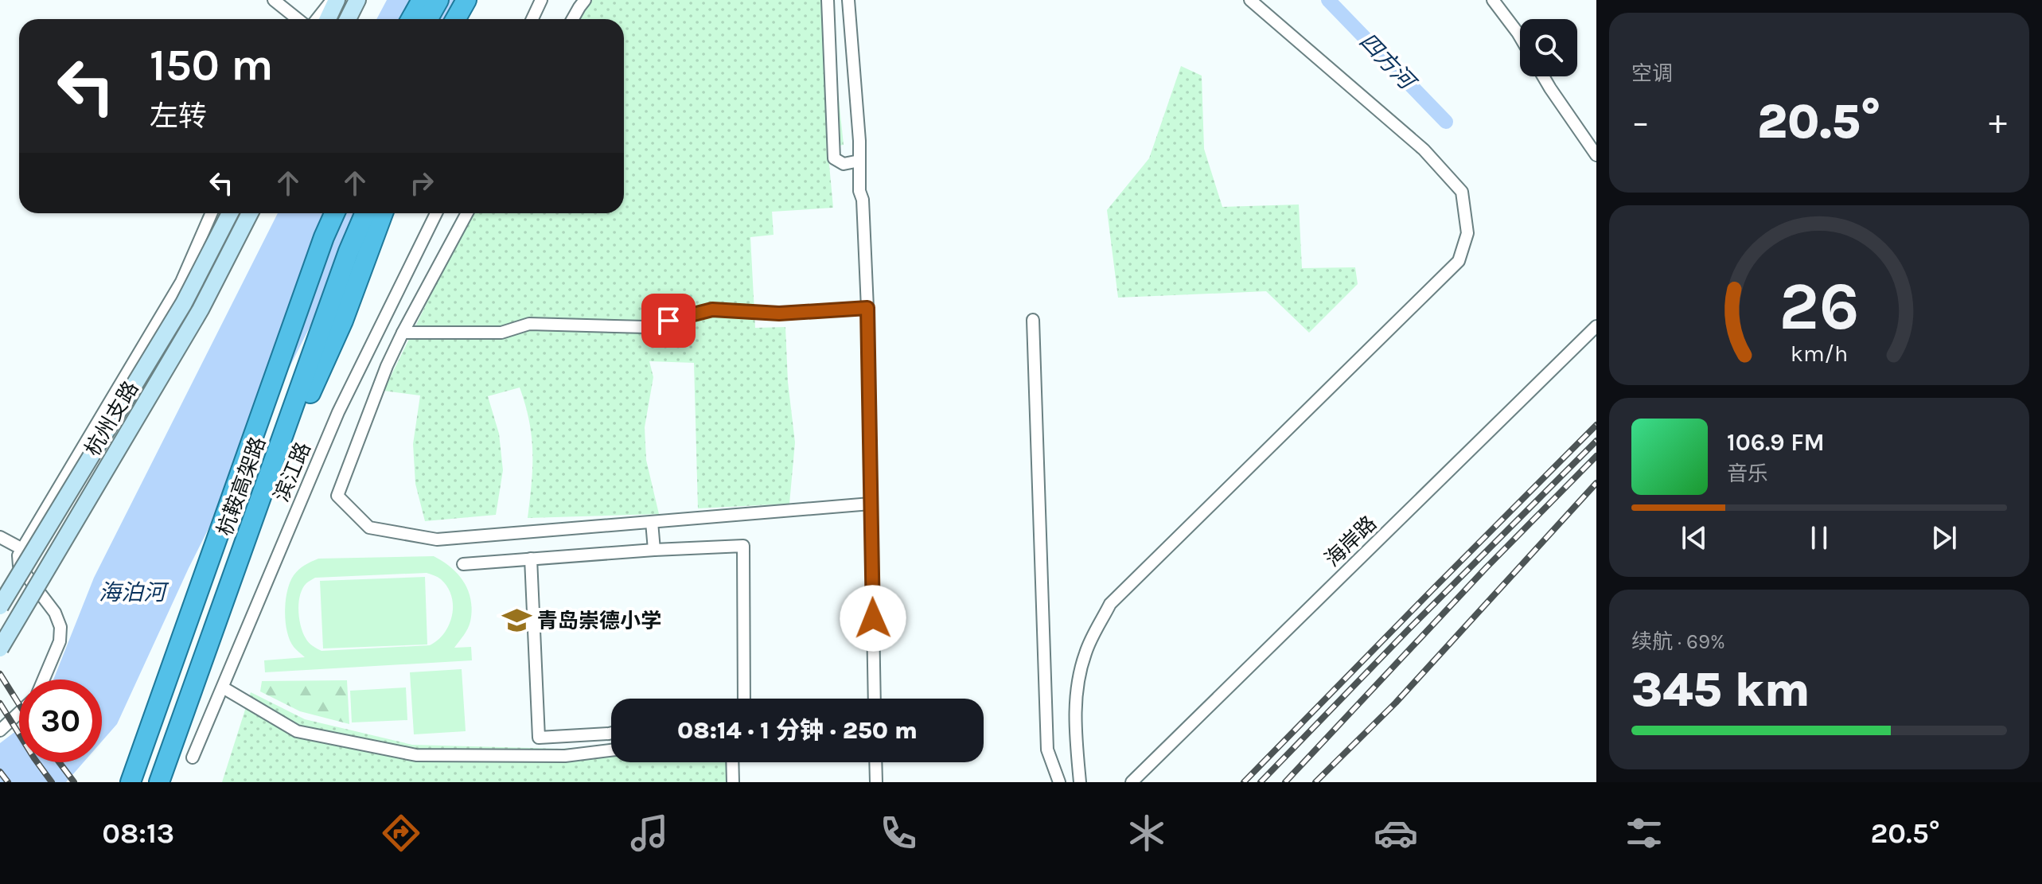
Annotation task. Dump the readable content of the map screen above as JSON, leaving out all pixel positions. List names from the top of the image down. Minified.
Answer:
{"streets":{"highway":["杭鞍高架路"],"main road":["杭州支路"],"street":["滨江路","海岸路"]},"water":["四方河","海泊河"],"places":{"school or university":["青岛崇德小学"]},"page":{"tile":["空调",["续航 · 69%","345 km"]],"turn":["150 m","左转"],"heat":["−","20.5°","+"],"song":["106.9 FM","音乐"],"limit":"30","trip":"08:14 · 1 分钟 · 250 m","tabs":["08:13","20.5°"],"gauge":["26","km/h"]}}
